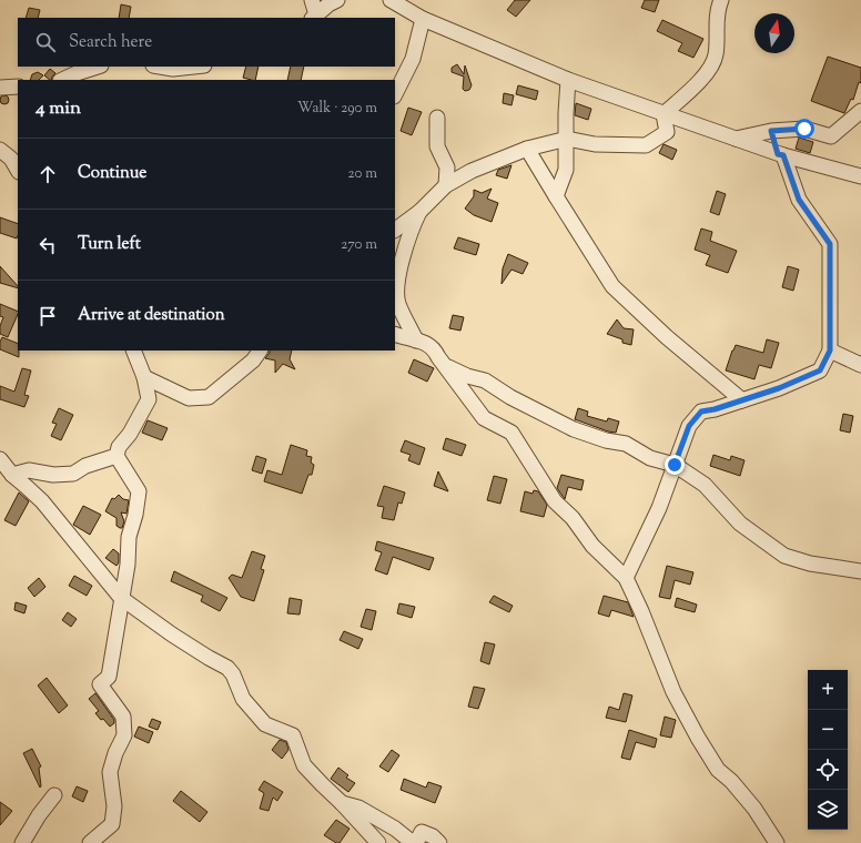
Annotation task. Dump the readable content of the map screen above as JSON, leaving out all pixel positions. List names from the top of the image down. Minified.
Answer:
{"north":"top","page":{"search":"Search here","heading":["4 min","Walk · 290 m"],"list":[["Continue","20 m"],["Turn left","270 m"],"Arrive at destination"],"map_buttons":["+","−"]}}
